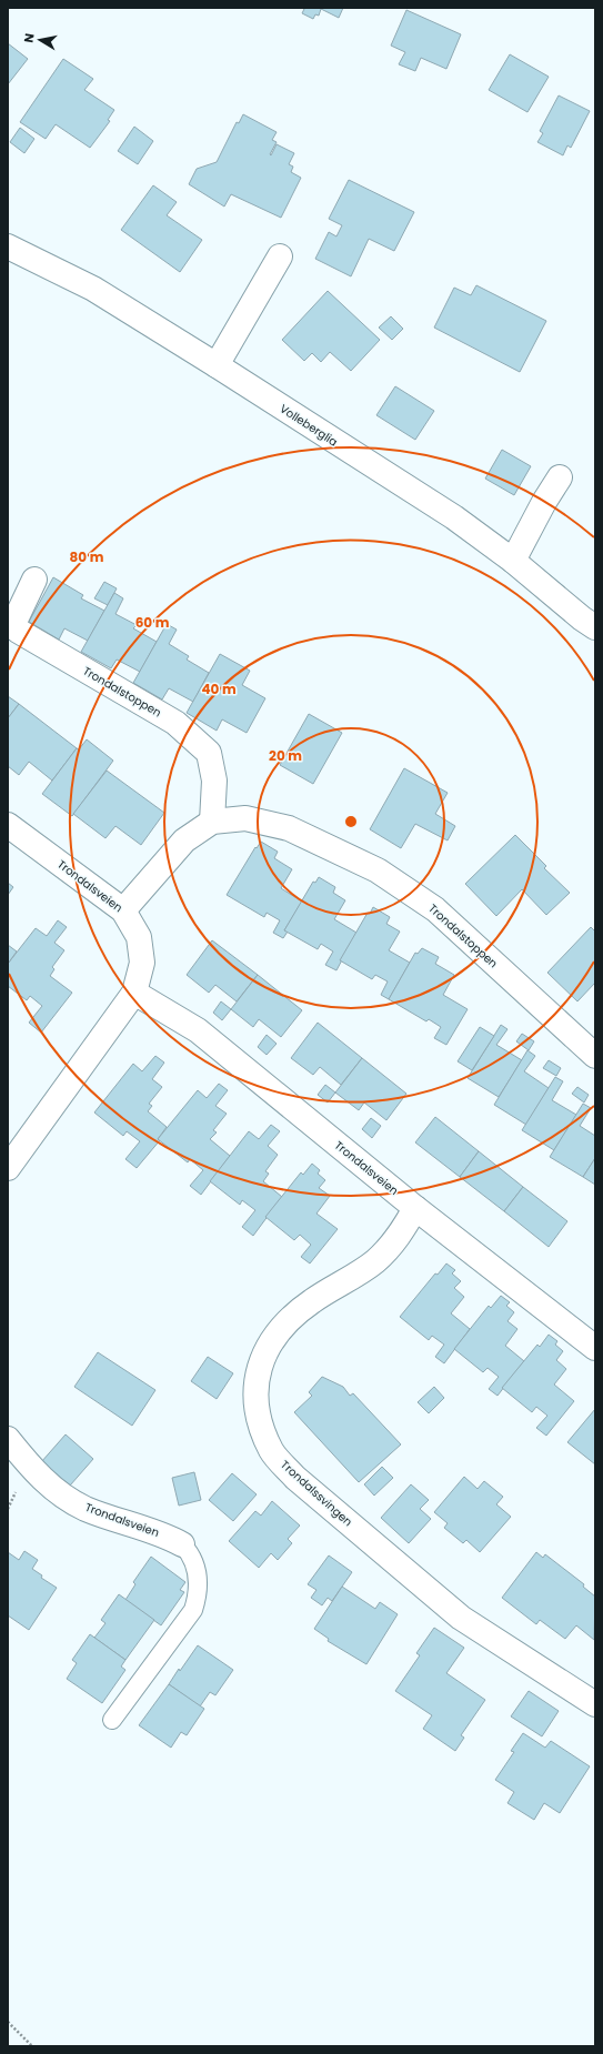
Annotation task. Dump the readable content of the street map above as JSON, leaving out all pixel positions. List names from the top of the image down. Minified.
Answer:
{"streets":{"street":["Volleberglia","Trondalstoppen","Trondalsveien","Trondalssvingen"]},"crossings":[["Trondalstoppen","Trondalsveien"],["Trondalsveien","Trondalssvingen"]],"north":"left","rings":["80 m","60 m","40 m","20 m"]}
